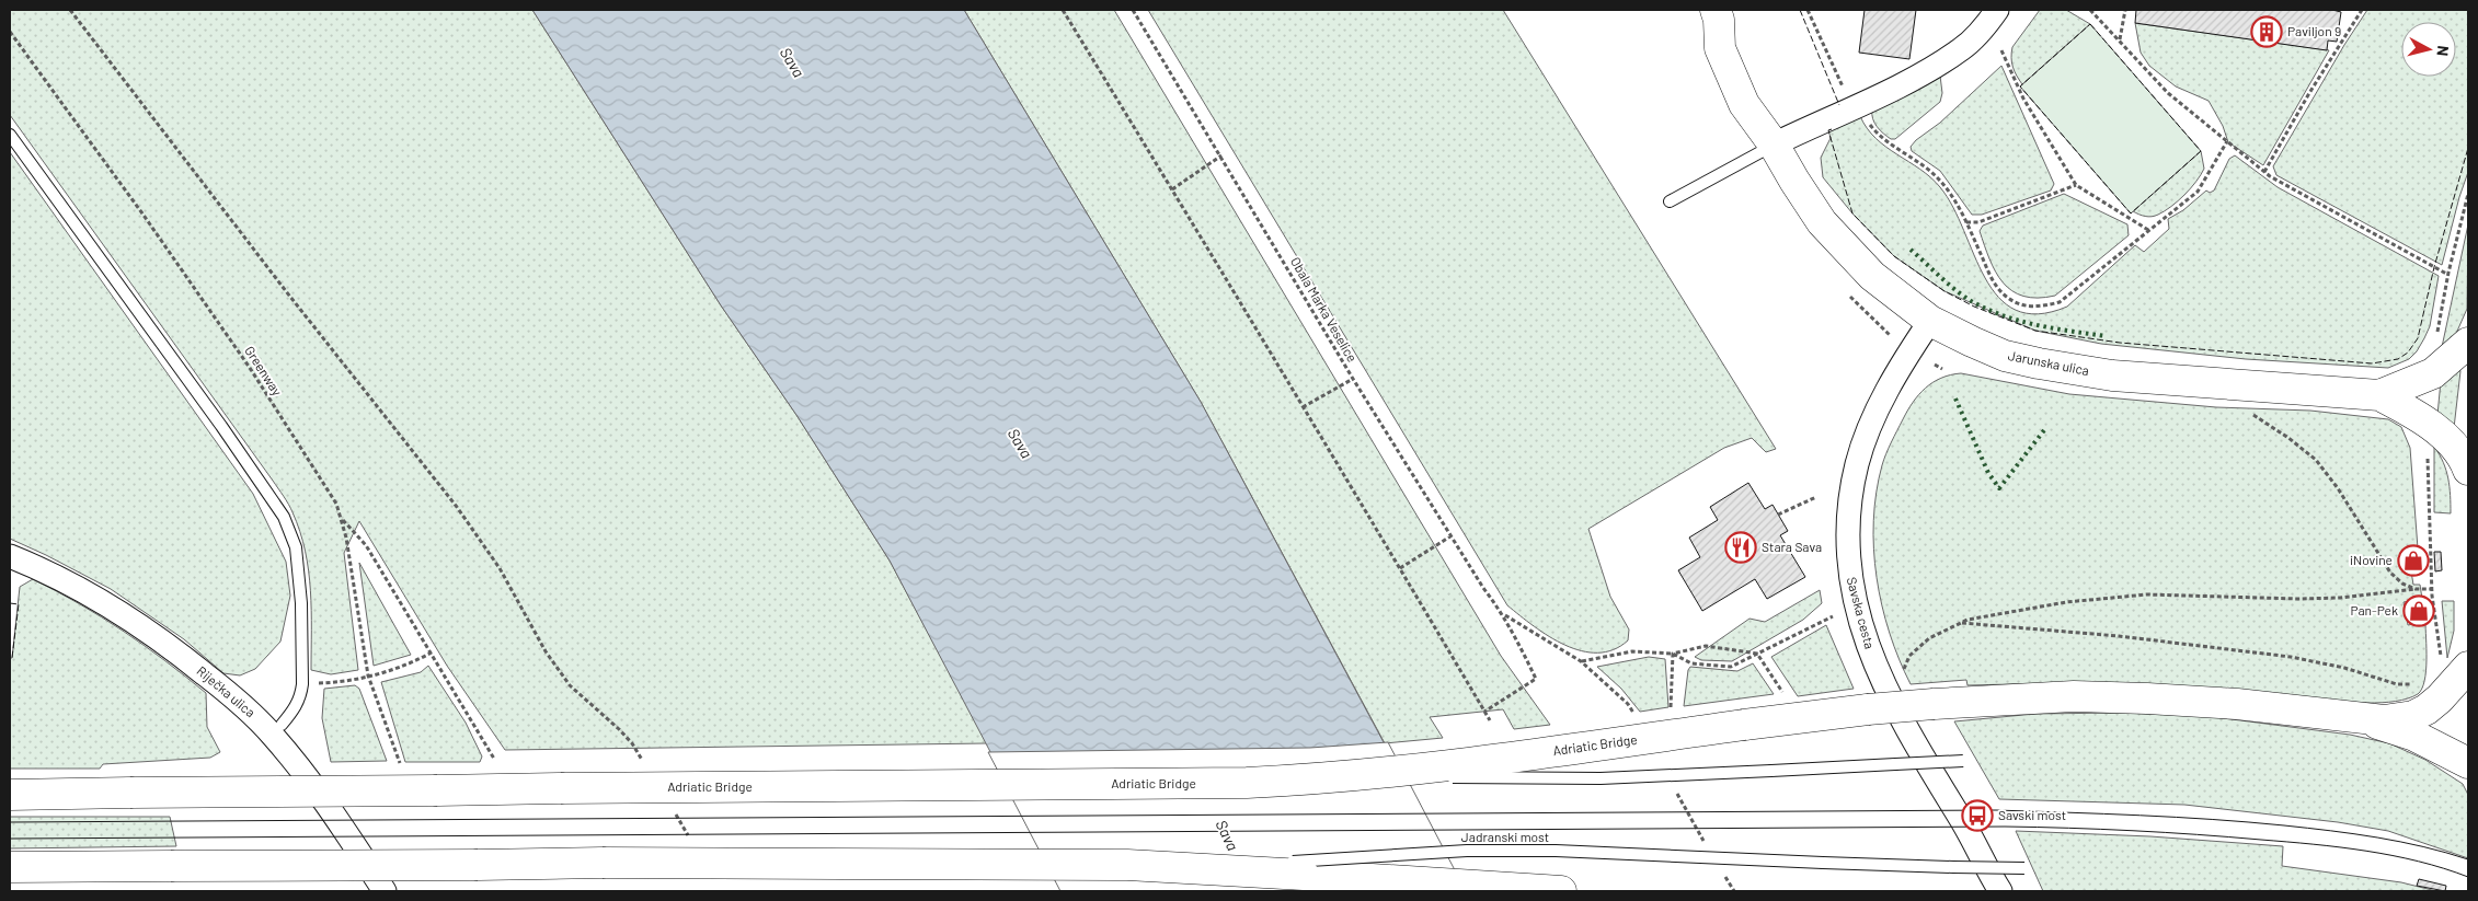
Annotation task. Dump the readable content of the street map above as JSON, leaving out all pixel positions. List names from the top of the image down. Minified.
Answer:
{"streets":{"main road":["Jarunska ulica","Adriatic Bridge"],"street":["Savska cesta","Riječka ulica"],"lane":["Jadranski most"],"path":["Obala Marka Veselice","Greenway"]},"crossings":[["Jarunska ulica","Savska cesta"]],"water":["Sava"],"places":{"building":["Paviljon 9"],"restaurant":["Stara Sava"],"shop":["iNovine","Pan-Pek"],"bus stop":["Savski most"]},"north":"right"}
